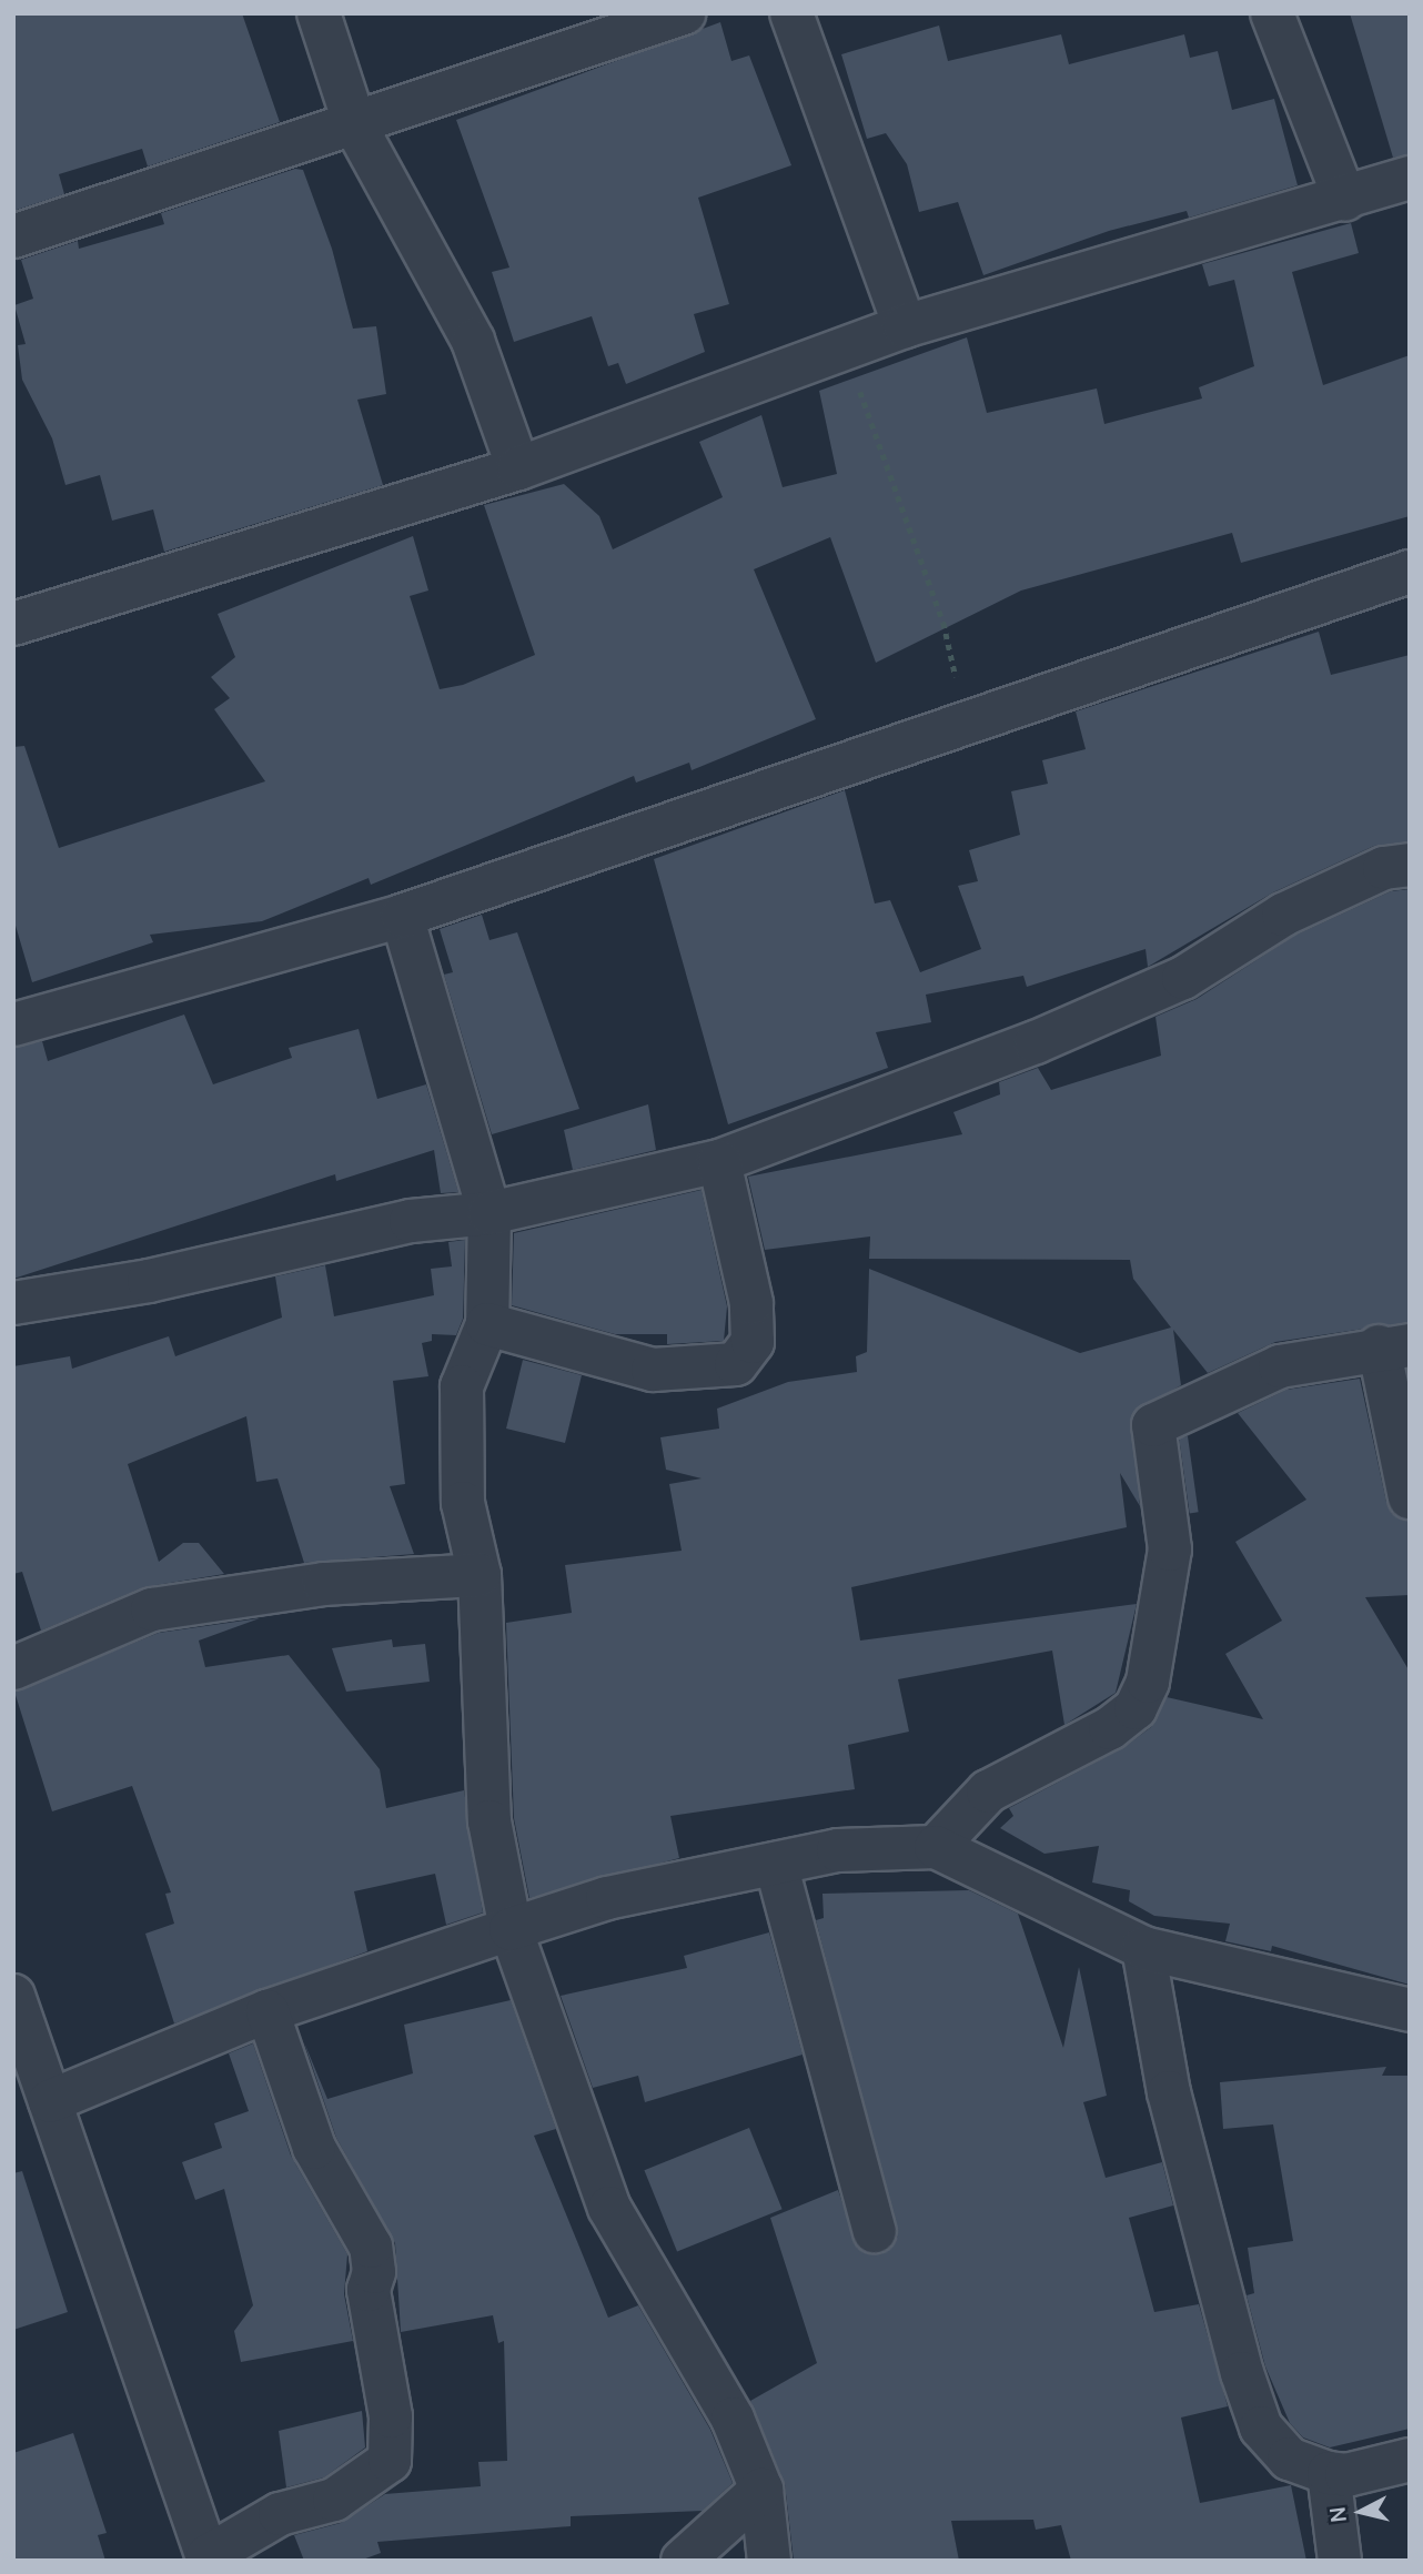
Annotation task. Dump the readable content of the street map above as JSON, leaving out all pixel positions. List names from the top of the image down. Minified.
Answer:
{"north":"left"}
